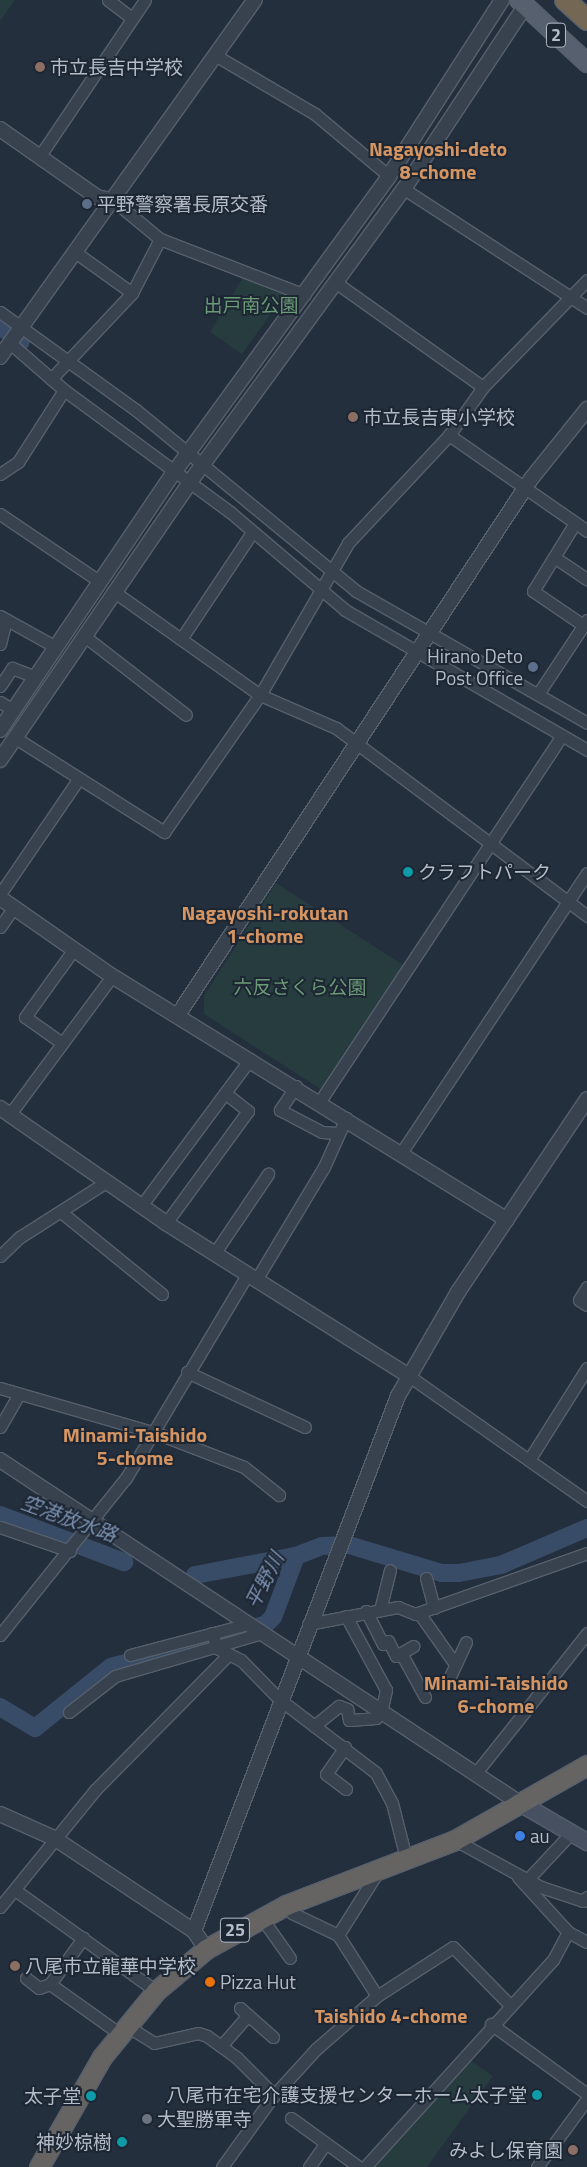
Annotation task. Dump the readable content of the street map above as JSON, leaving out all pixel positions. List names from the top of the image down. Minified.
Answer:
{"streets":{"highway":["25"],"main road":["2"]},"districts":["Nagayoshi-deto 8-chome","Nagayoshi-rokutan 1-chome","Minami-Taishido 5-chome","Minami-Taishido 6-chome","Taishido 4-chome"],"water":["空港放水路","平野川"],"parks":["出戸南公園","六反さくら公園"],"places":["市立長吉中学校","平野警察署長原交番","市立長吉東小学校","Hirano Deto Post Office","クラフトパーク","au","八尾市立龍華中学校","Pizza Hut","八尾市在宅介護支援センターホーム太子堂","太子堂","大聖勝軍寺","神妙椋樹","みよし保育園"]}
